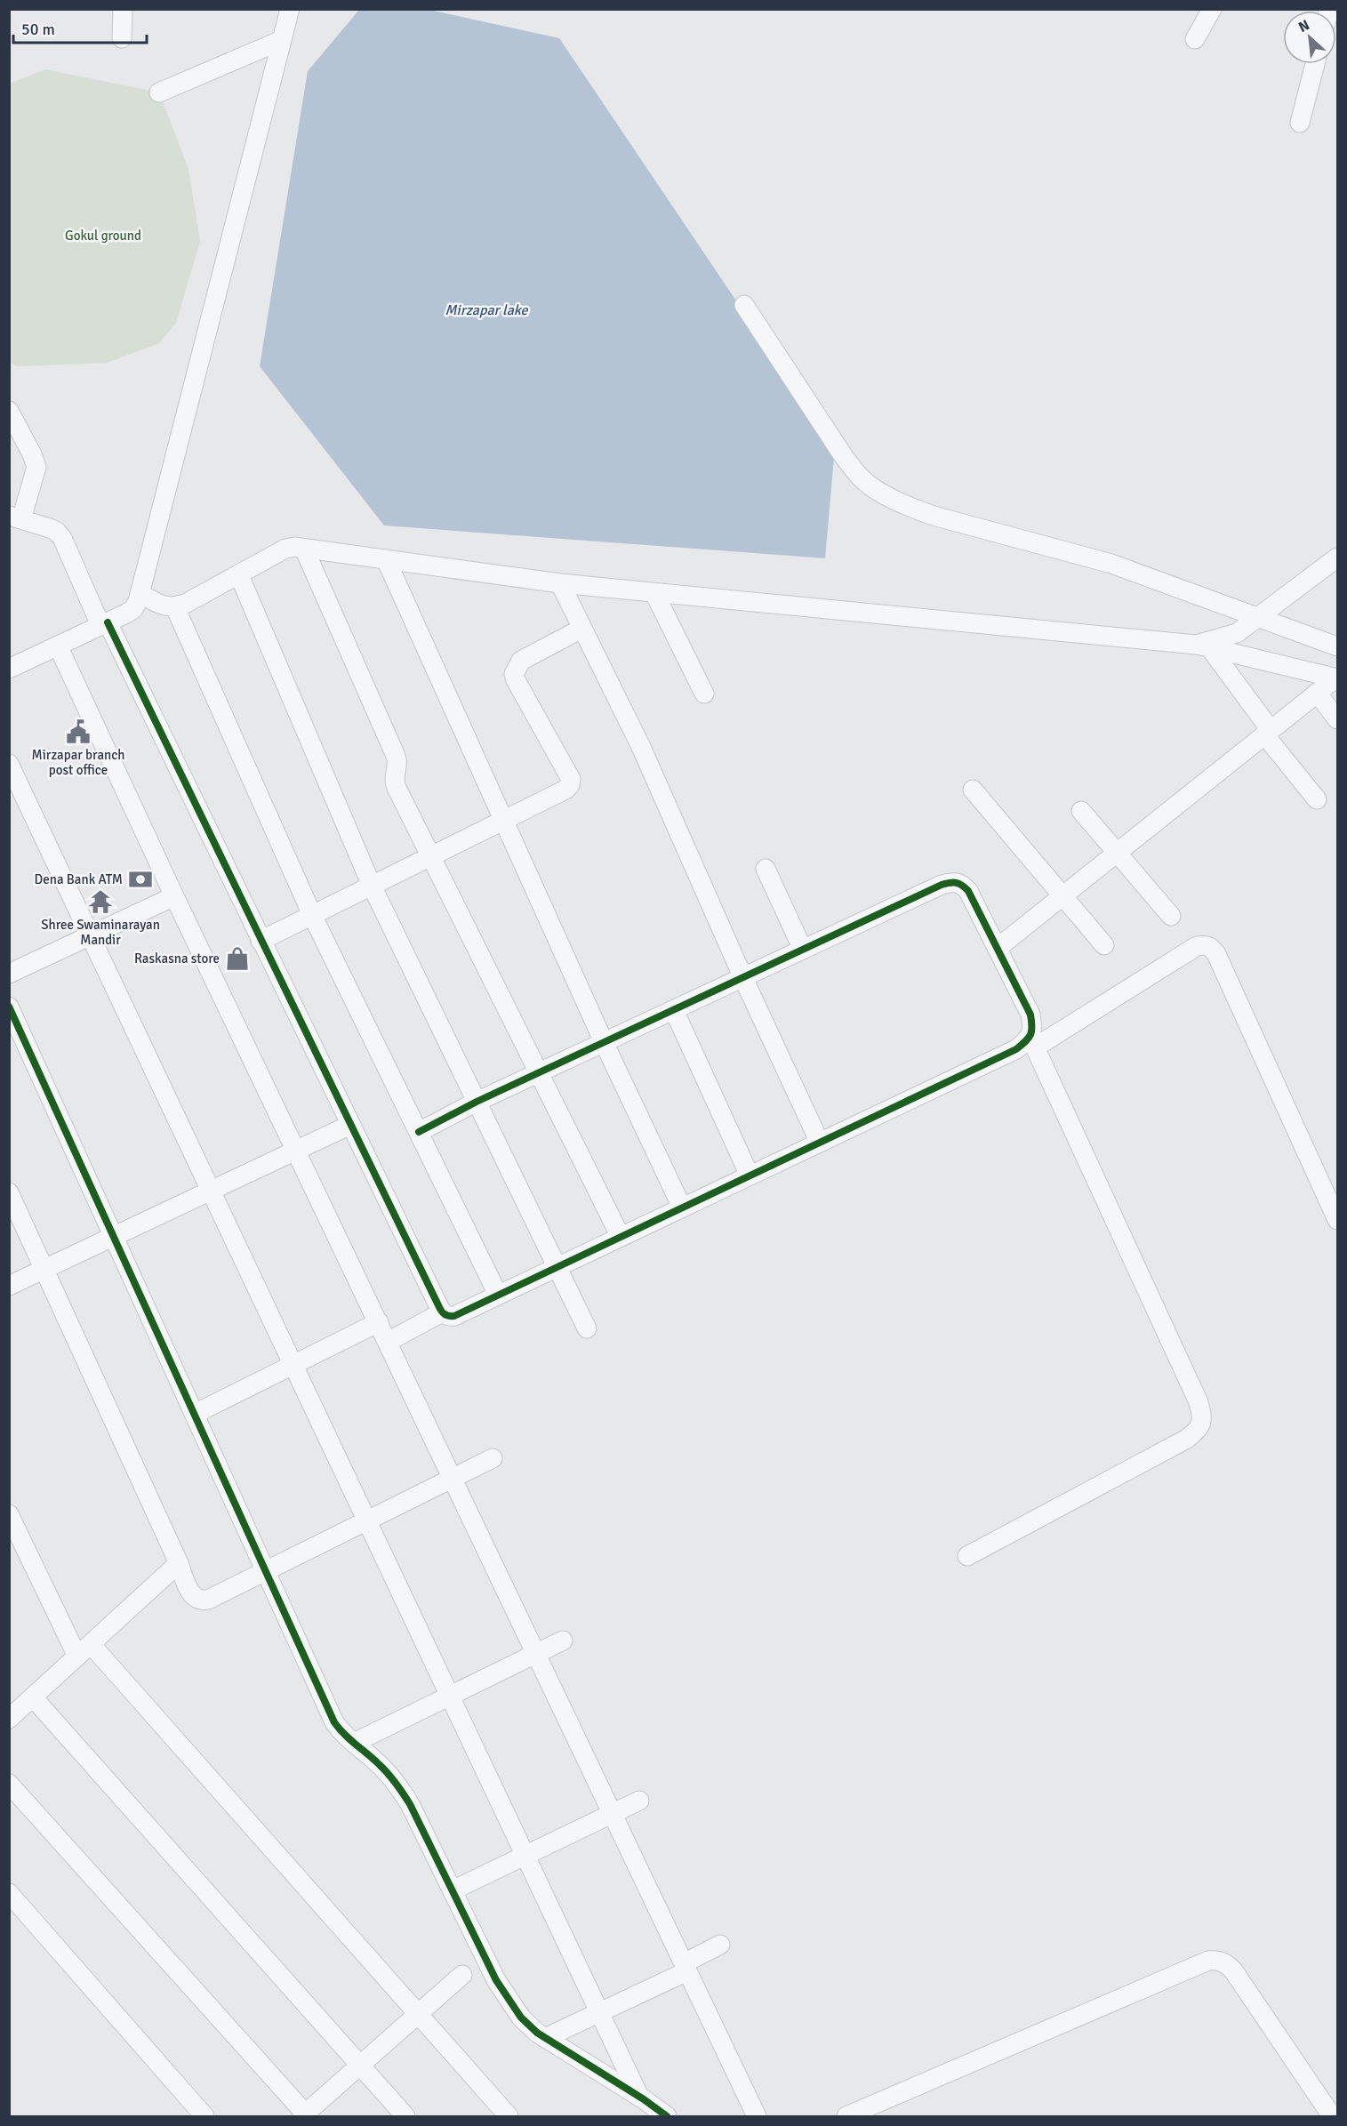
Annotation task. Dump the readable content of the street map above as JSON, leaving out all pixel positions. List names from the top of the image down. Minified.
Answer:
{"water":["Mirzapar lake"],"parks":["Gokul ground"],"places":{"public building":["Mirzapar branch post office"],"bank":["Dena Bank ATM"],"temple":["Shree Swaminarayan Mandir"],"shop":["Raskasna store"]},"scale_bar":"50 m","north":"top left"}
